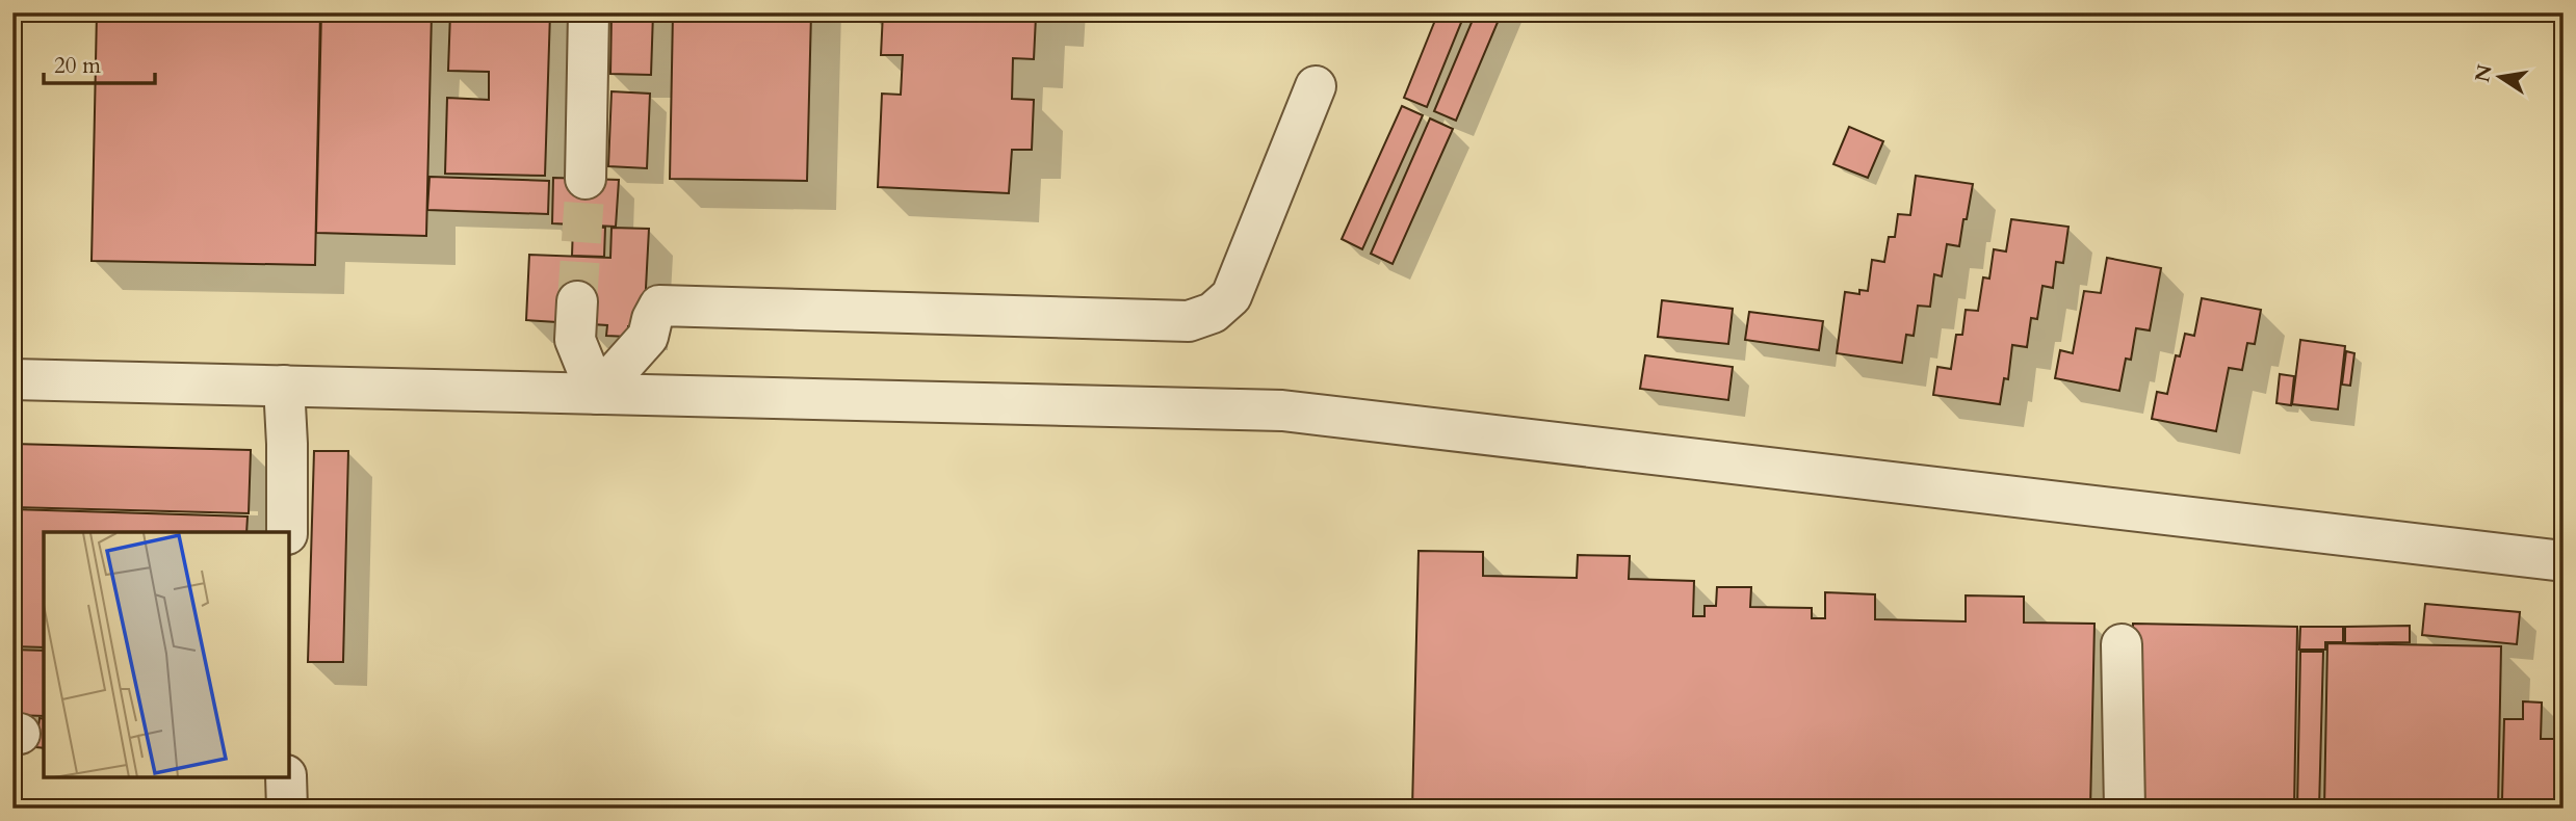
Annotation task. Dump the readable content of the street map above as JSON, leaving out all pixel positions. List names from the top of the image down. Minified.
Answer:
{"scale_bar":"20 m","north":"left"}
